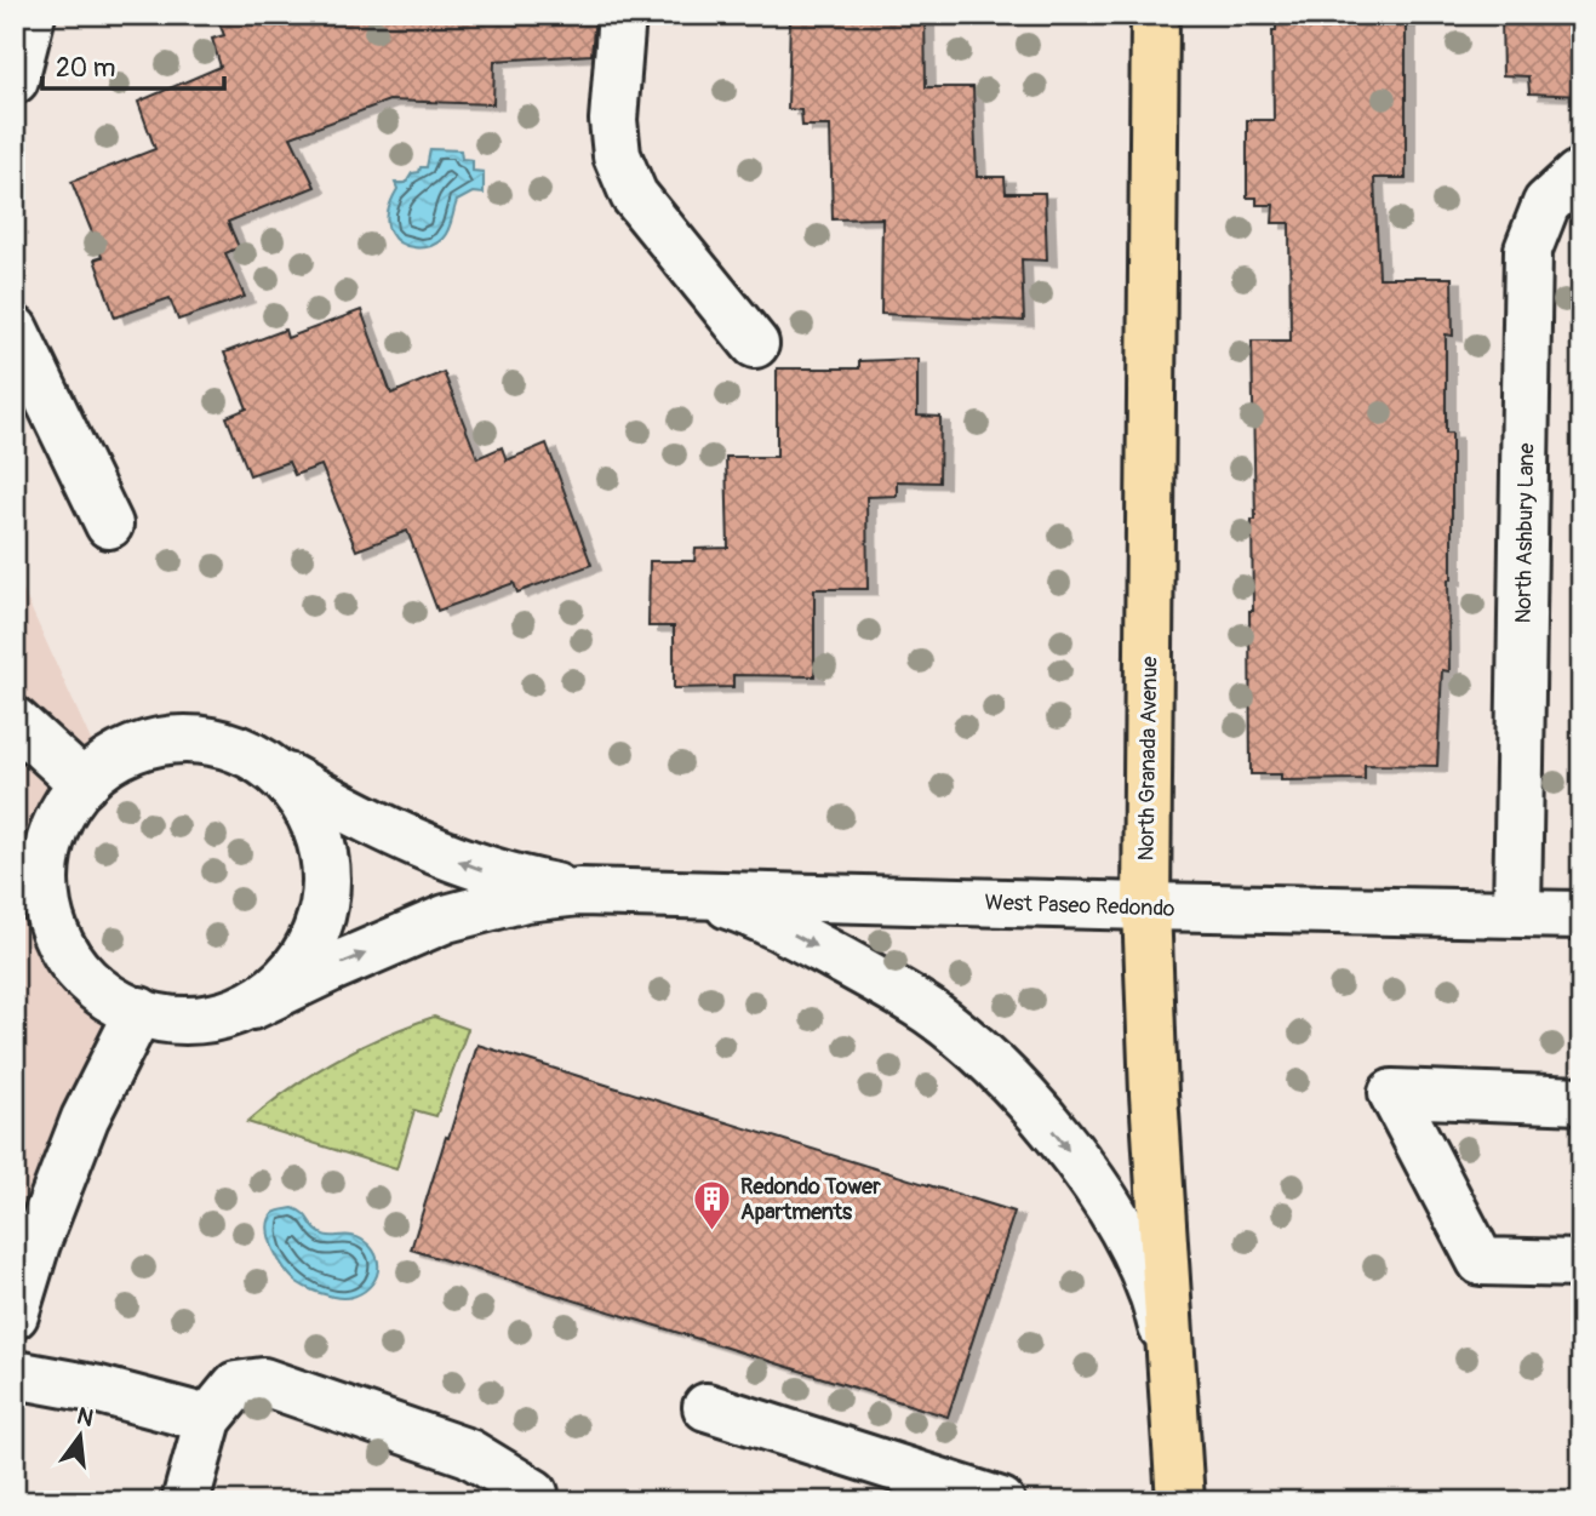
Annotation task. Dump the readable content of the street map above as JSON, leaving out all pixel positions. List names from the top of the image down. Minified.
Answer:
{"streets":{"main road":["North Granada Avenue"],"street":["North Ashbury Lane","West Paseo Redondo"]},"crossings":[["North Ashbury Lane","West Paseo Redondo"],["North Granada Avenue","West Paseo Redondo"]],"places":{"building":["Redondo Tower Apartments"]},"scale_bar":"20 m","north":"top"}
